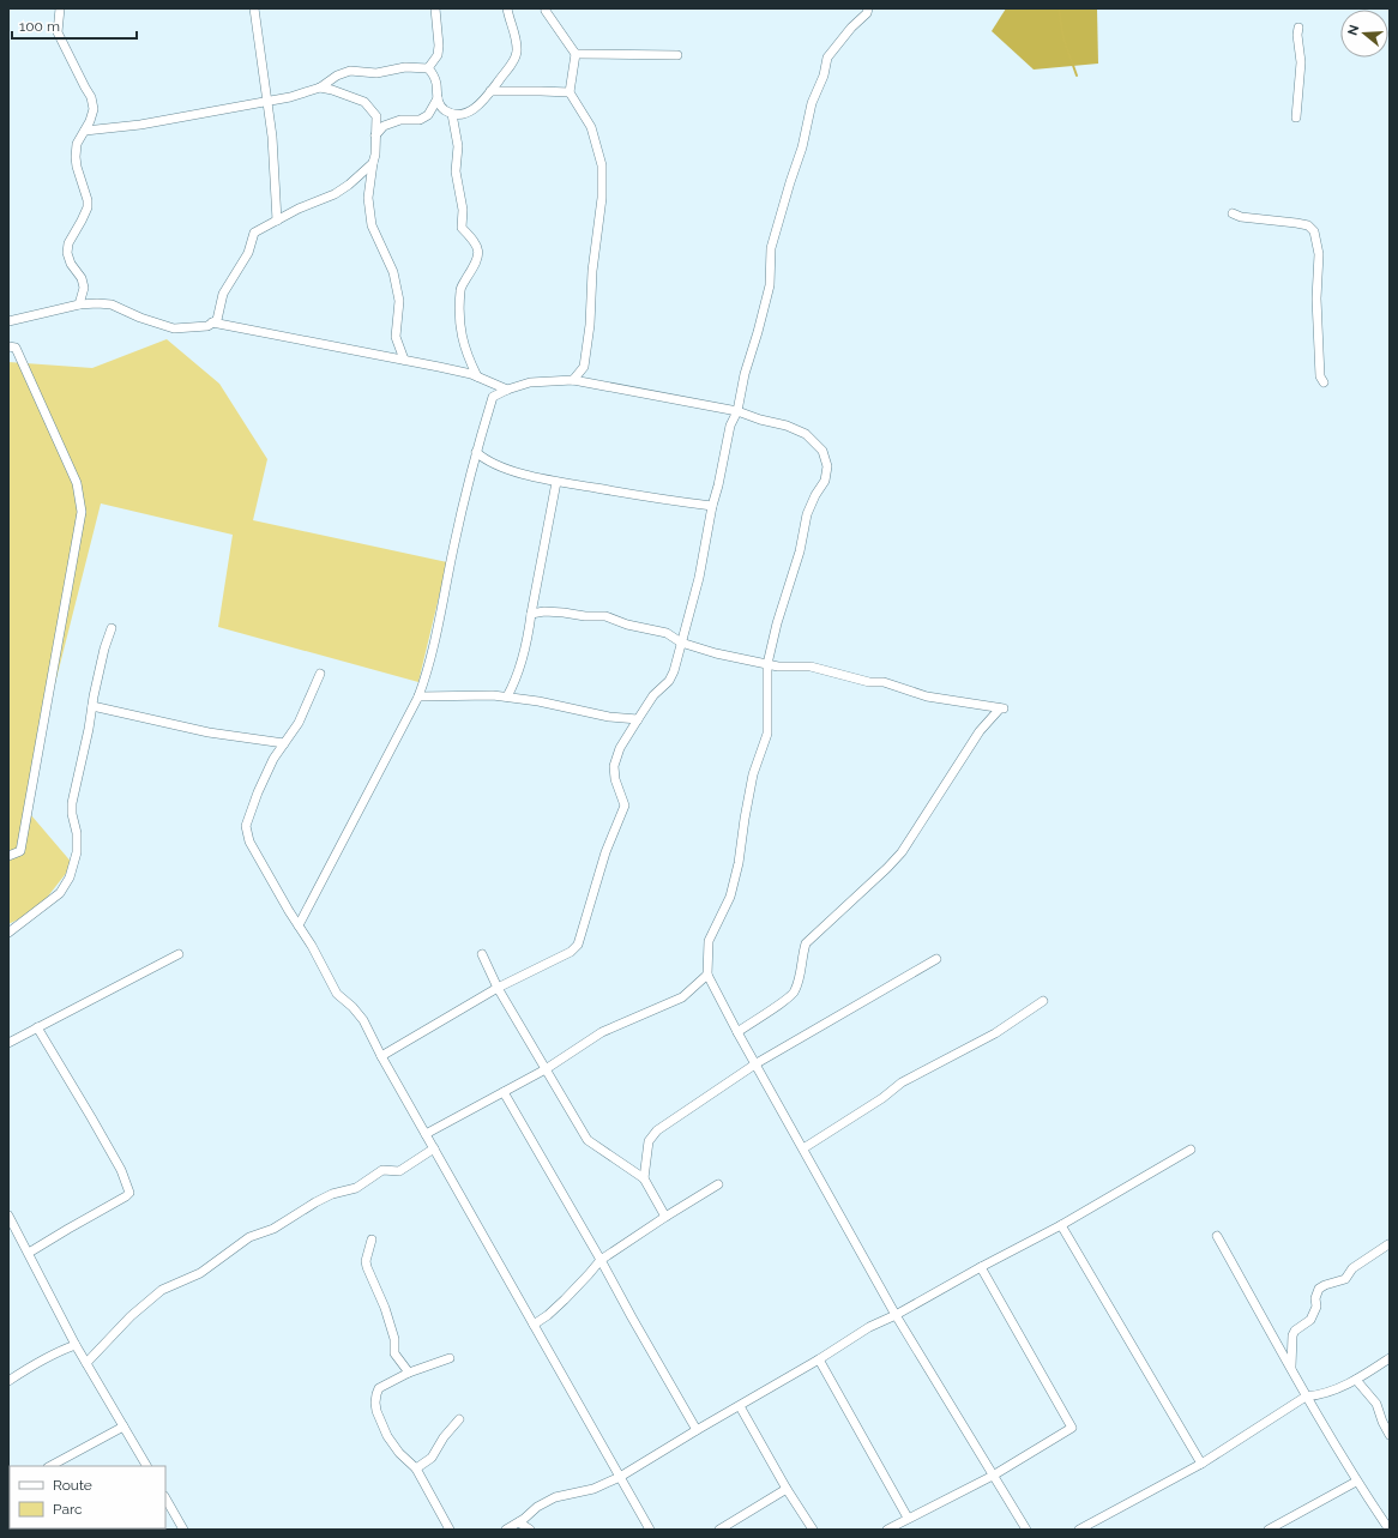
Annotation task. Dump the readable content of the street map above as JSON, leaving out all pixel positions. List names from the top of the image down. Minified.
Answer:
{"legend":["Route","Parc"],"scale_bar":"100 m","north":"left"}
